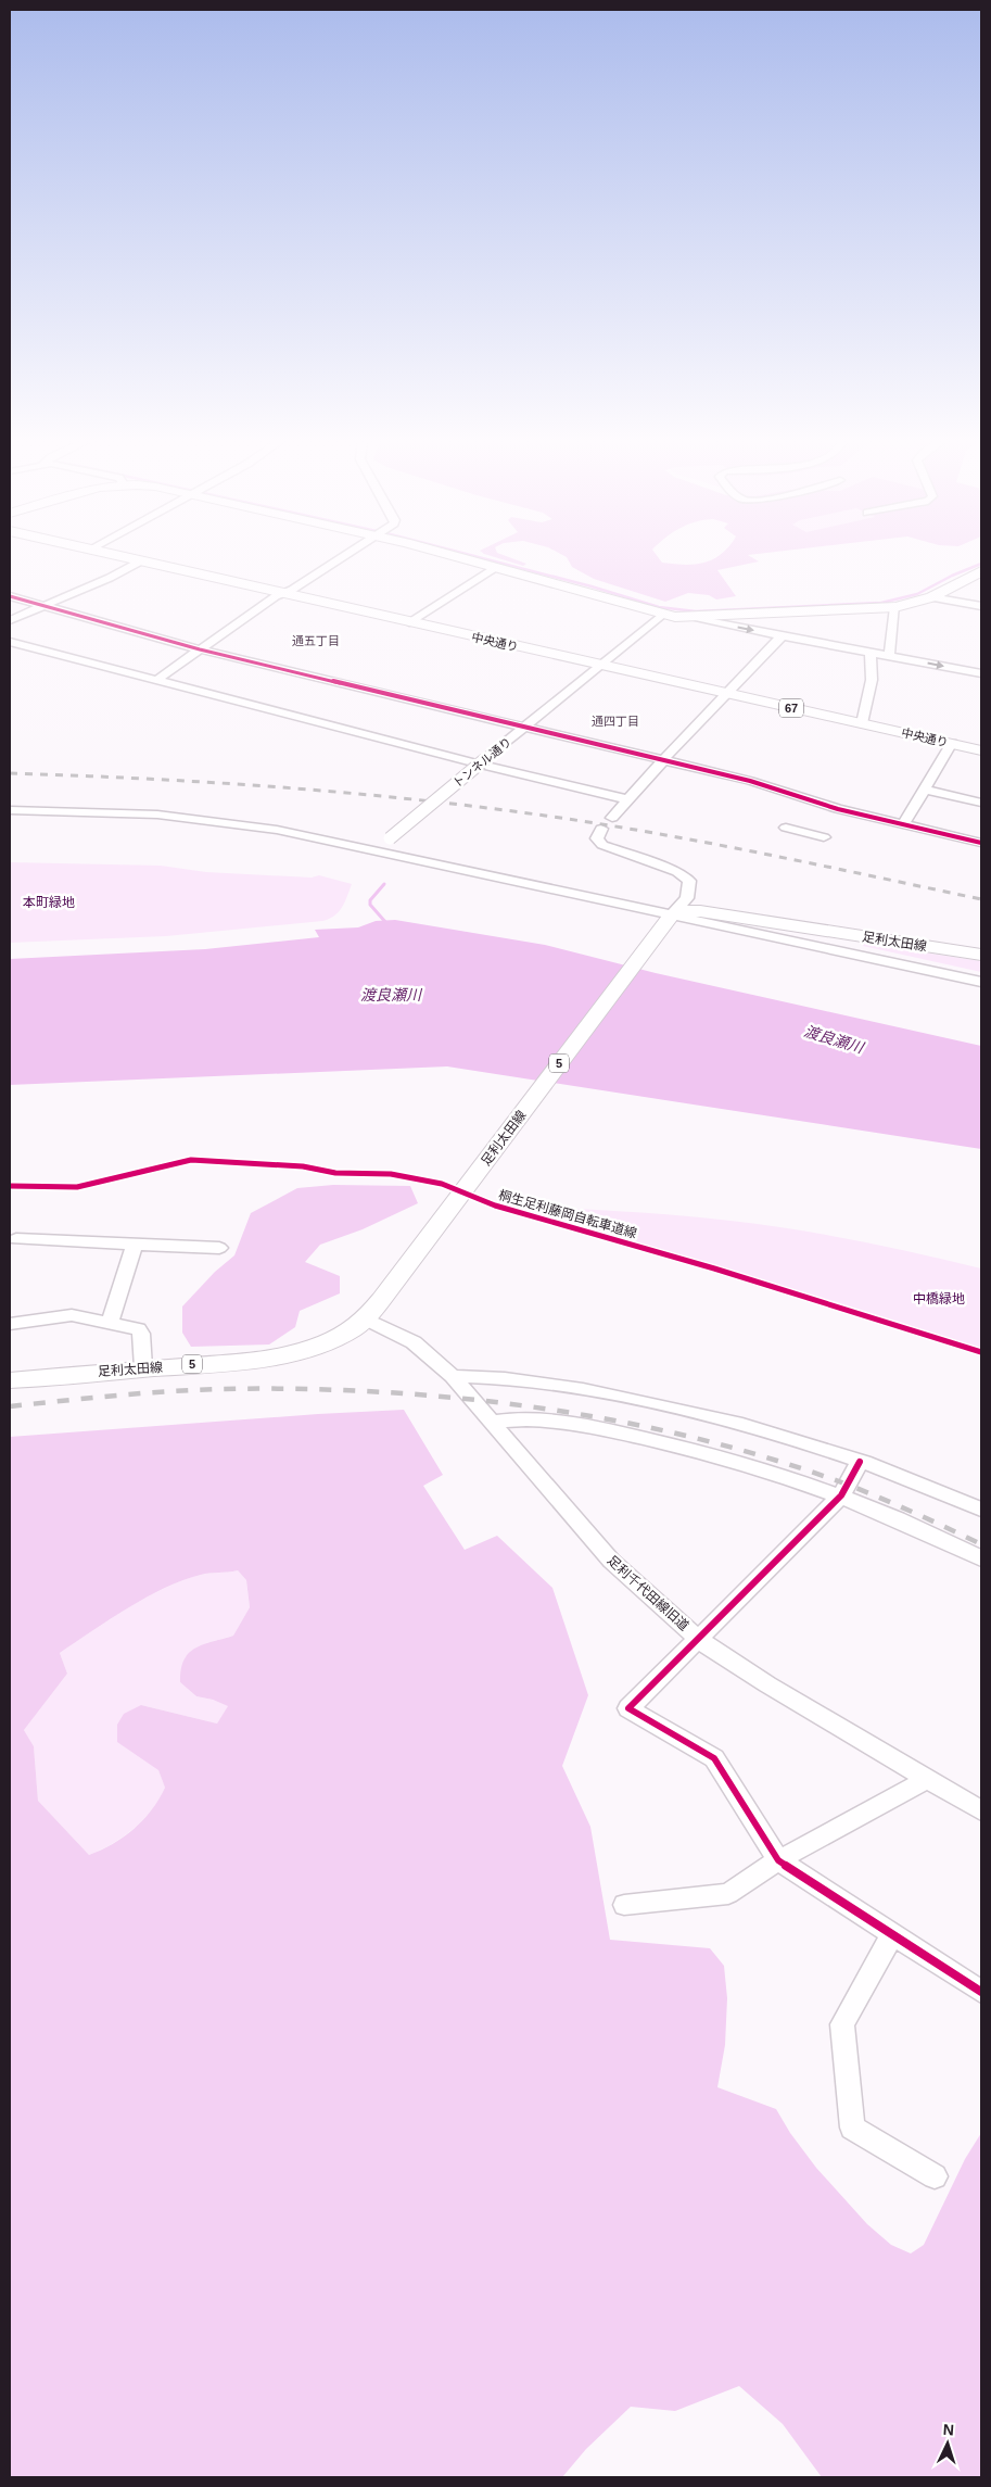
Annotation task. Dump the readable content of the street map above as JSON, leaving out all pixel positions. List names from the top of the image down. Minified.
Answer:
{"streets":{"main road":["中央通り","67","足利太田線","5"],"street":["トンネル通り","足利千代田線旧道"],"cycle path":["桐生足利藤岡自転車道線"]},"crossings":[["中央通り","トンネル通り"],["足利太田線","足利千代田線旧道"]],"districts":["通五丁目","通四丁目"],"water":["渡良瀬川"],"parks":["本町緑地","中橋緑地"],"north":"top"}
